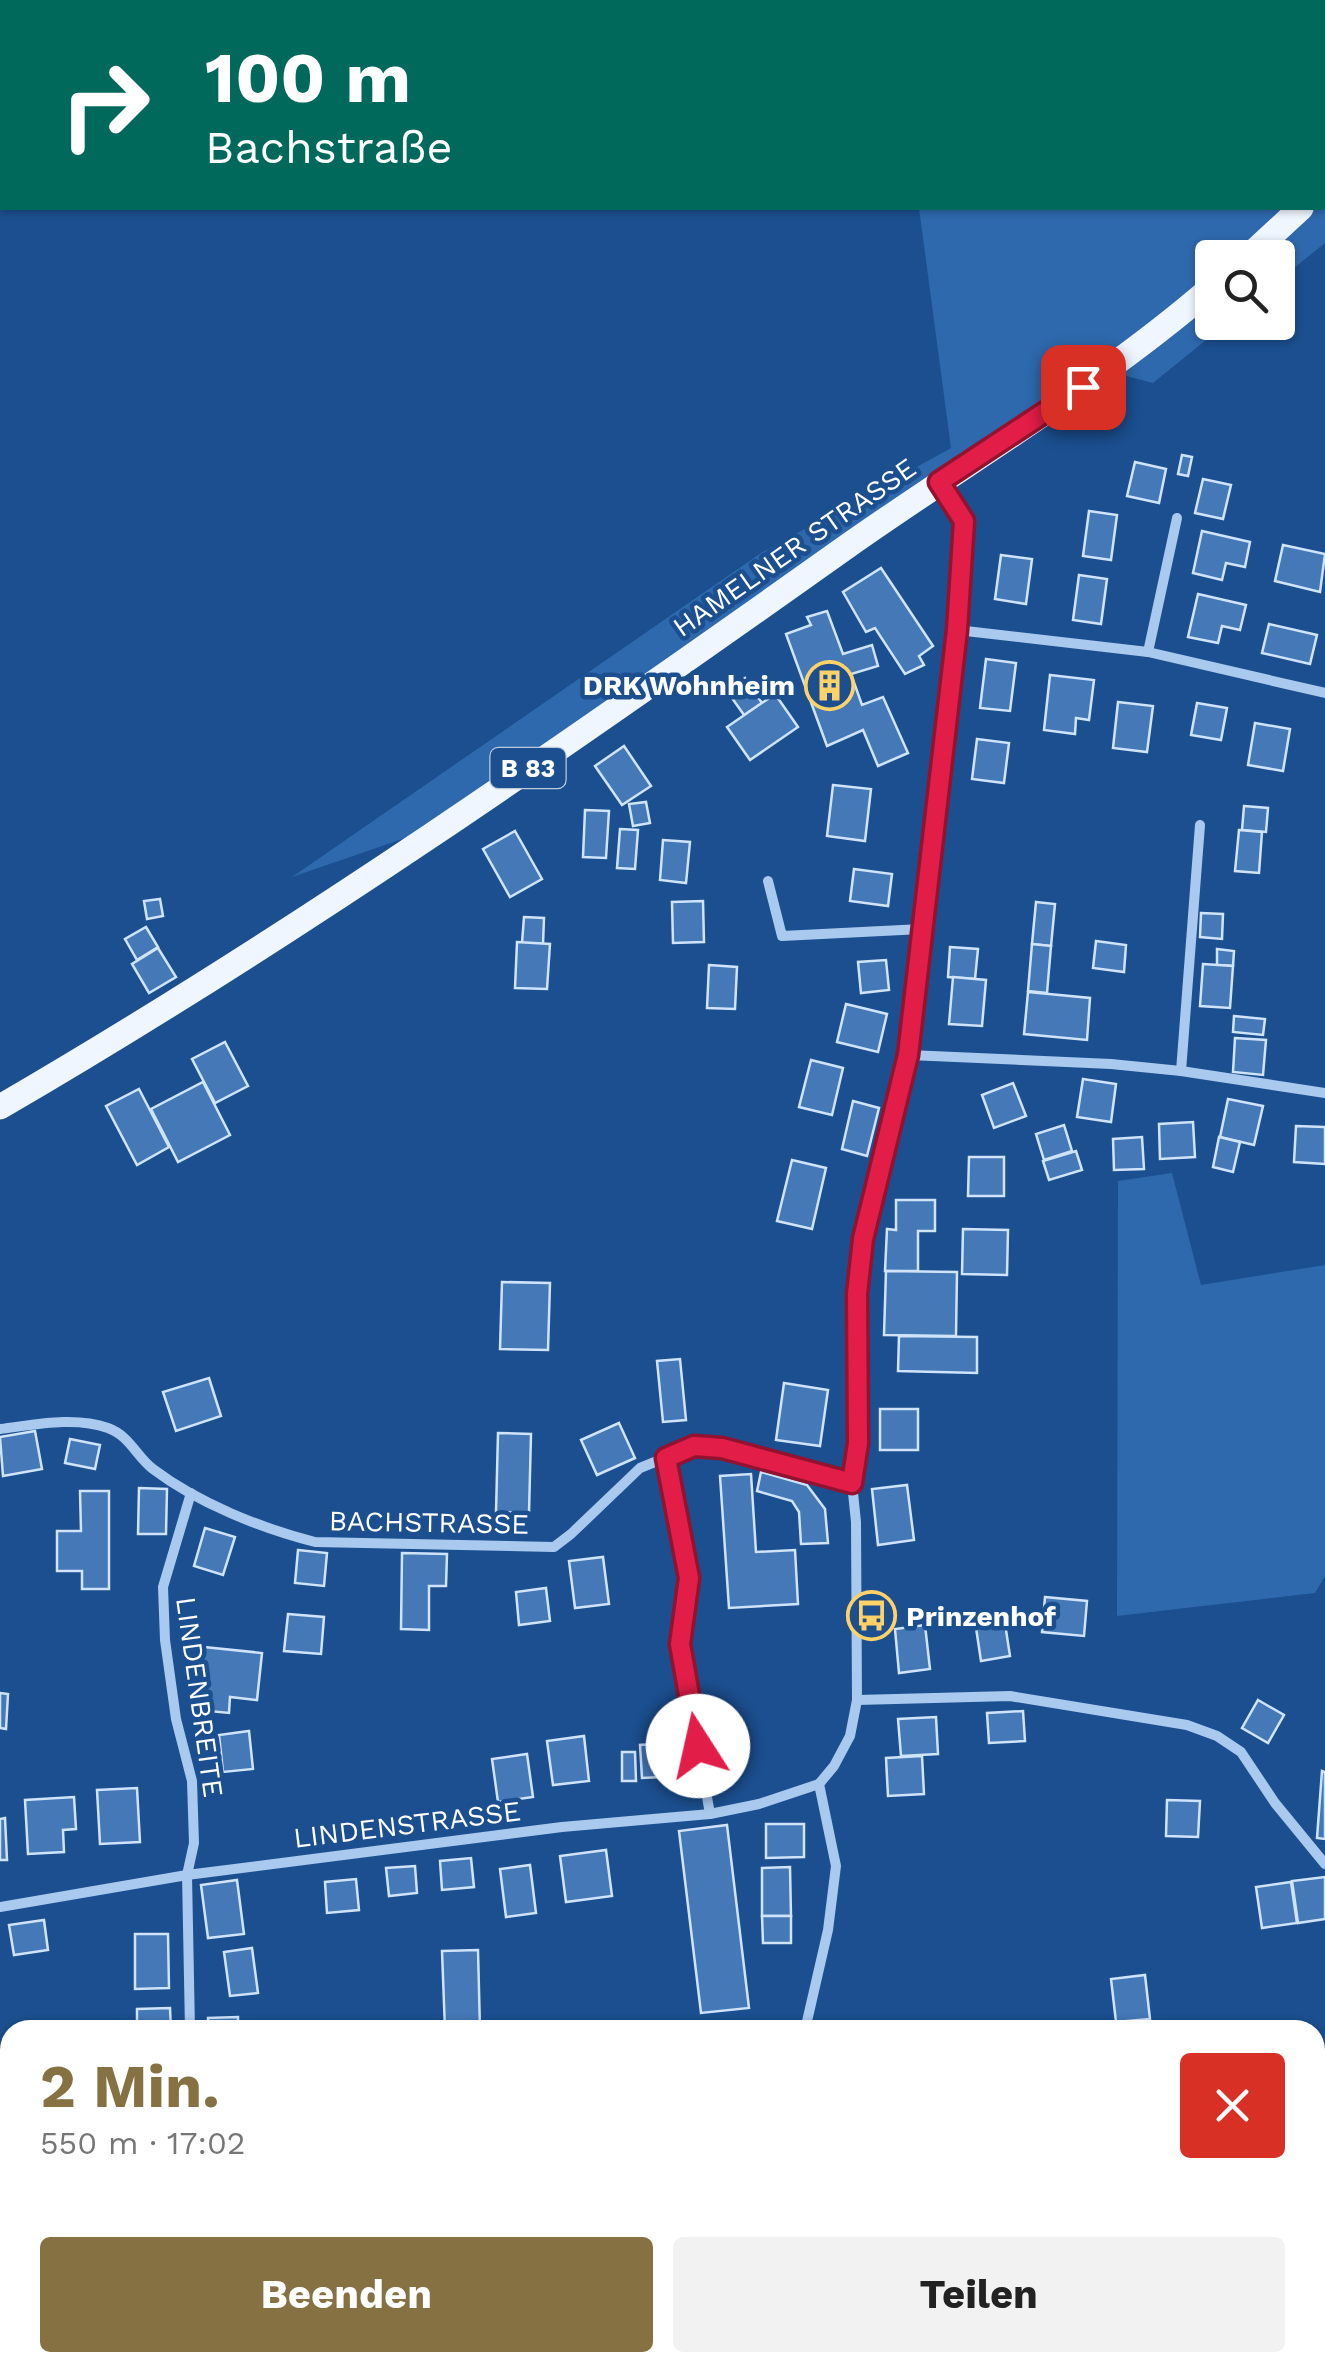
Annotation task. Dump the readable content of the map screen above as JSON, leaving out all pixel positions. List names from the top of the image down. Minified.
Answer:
{"streets":{"main road":["HAMELNER STRASSE","B 83"],"street":["BACHSTRASSE","LINDENBREITE","LINDENSTRASSE"]},"crossings":[["BACHSTRASSE","LINDENBREITE"],["LINDENBREITE","LINDENSTRASSE"]],"places":{"building":["DRK Wohnheim"],"bus stop":["Prinzenhof"]},"page":{"turn":["100 m","Bachstraße"],"heading":["2 Min.","550 m · 17:02"],"buttons":["Beenden","Teilen"]}}
